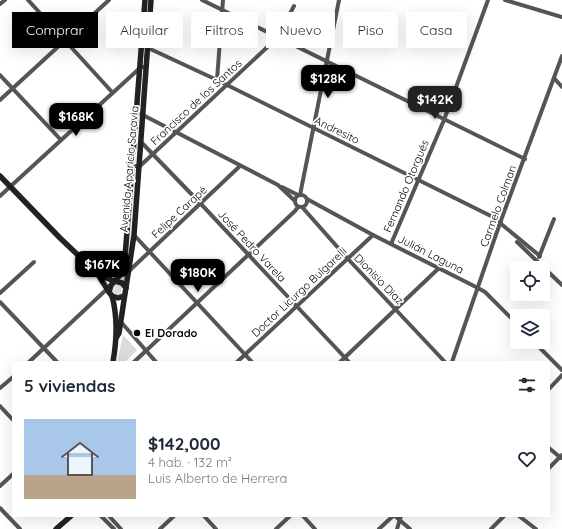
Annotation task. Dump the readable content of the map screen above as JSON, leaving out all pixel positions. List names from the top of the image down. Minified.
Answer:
{"streets":{"street":["Francisco de los Santos","Andresito","Avenida Aparicio Saravia","Fernando Otorgués","Carmelo Colman","Felipe Carapé","José Pedro Varela","Julián Laguna","Dionisio Diaz","Doctor Licurgo Bulgarelli"]},"crossings":[["Francisco de los Santos","Andresito"],["Francisco de los Santos","Avenida Aparicio Saravia"],["Francisco de los Santos","José Pedro Varela"],["Andresito","Fernando Otorgués"],["Andresito","Carmelo Colman"],["Avenida Aparicio Saravia","Felipe Carapé"],["Avenida Aparicio Saravia","José Pedro Varela"],["Fernando Otorgués","Julián Laguna"],["Carmelo Colman","Julián Laguna"],["Felipe Carapé","José Pedro Varela"],["José Pedro Varela","Doctor Licurgo Bulgarelli"],["Julián Laguna","Dionisio Diaz"],["Julián Laguna","Doctor Licurgo Bulgarelli"],["Dionisio Diaz","Doctor Licurgo Bulgarelli"]],"places":["El Dorado"],"page":{"chip":["Comprar","Alquilar","Filtros","Nuevo","Piso","Casa"],"price":["$128K","$142K","$168K","$167K","$180K"],"heading":"5 viviendas","list":[{"name":"$142,000","note":"4 hab. · 132 m² · Luis Alberto de Herrera"}]}}
